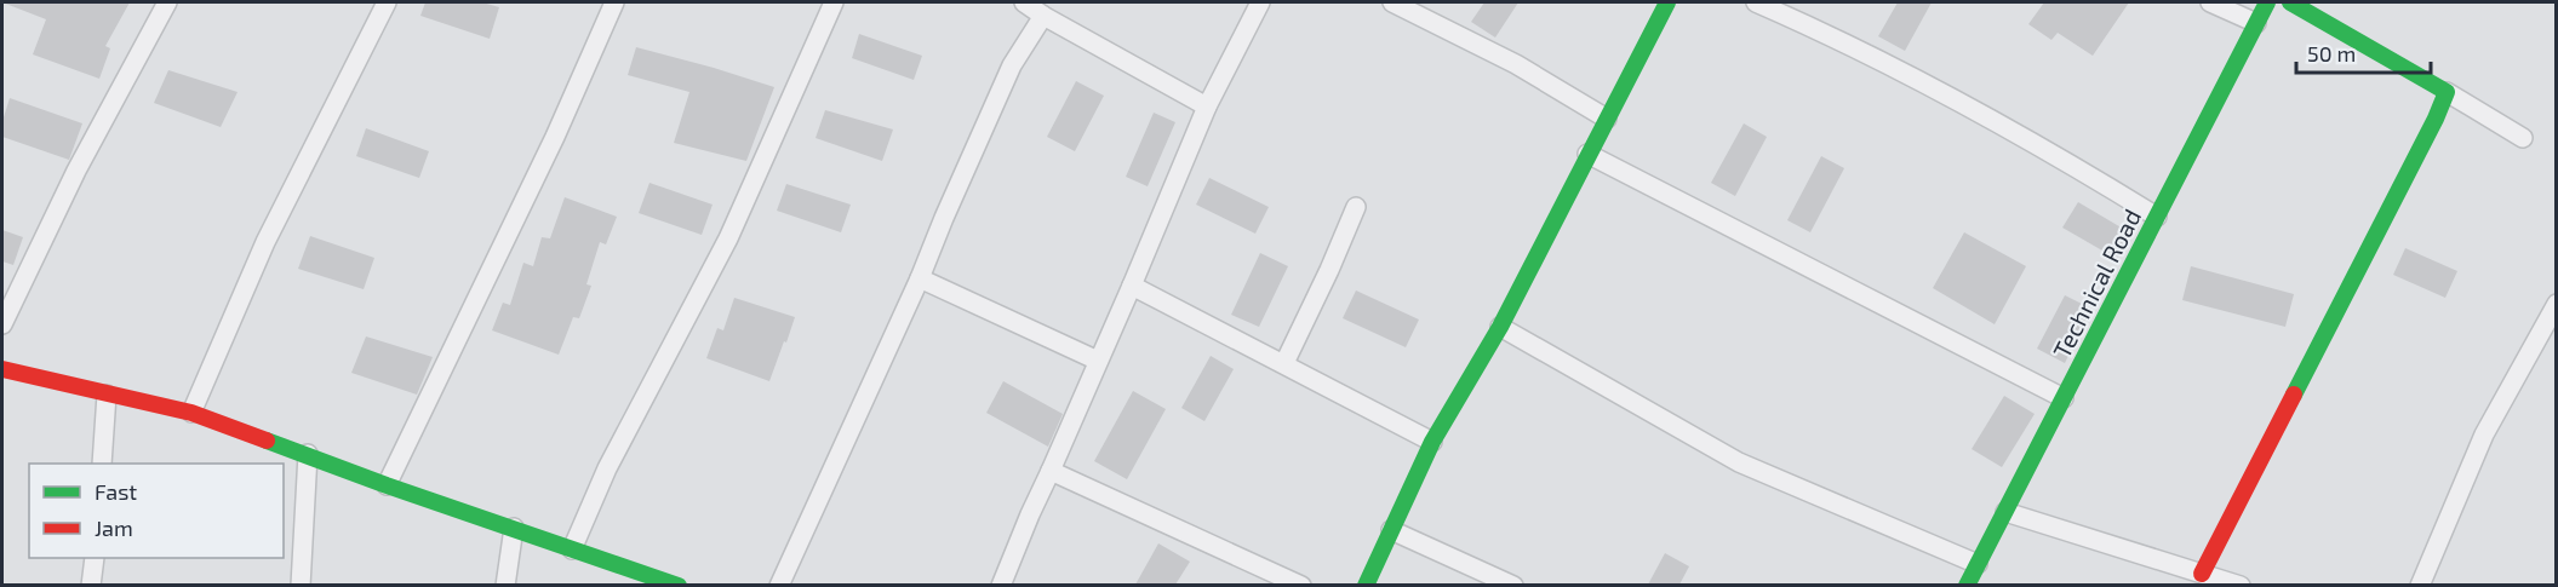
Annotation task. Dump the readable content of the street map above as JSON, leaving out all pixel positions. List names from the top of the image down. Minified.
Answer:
{"streets":{"street":["Technical Road"]},"legend":["Fast","Jam"],"scale_bar":"50 m"}
